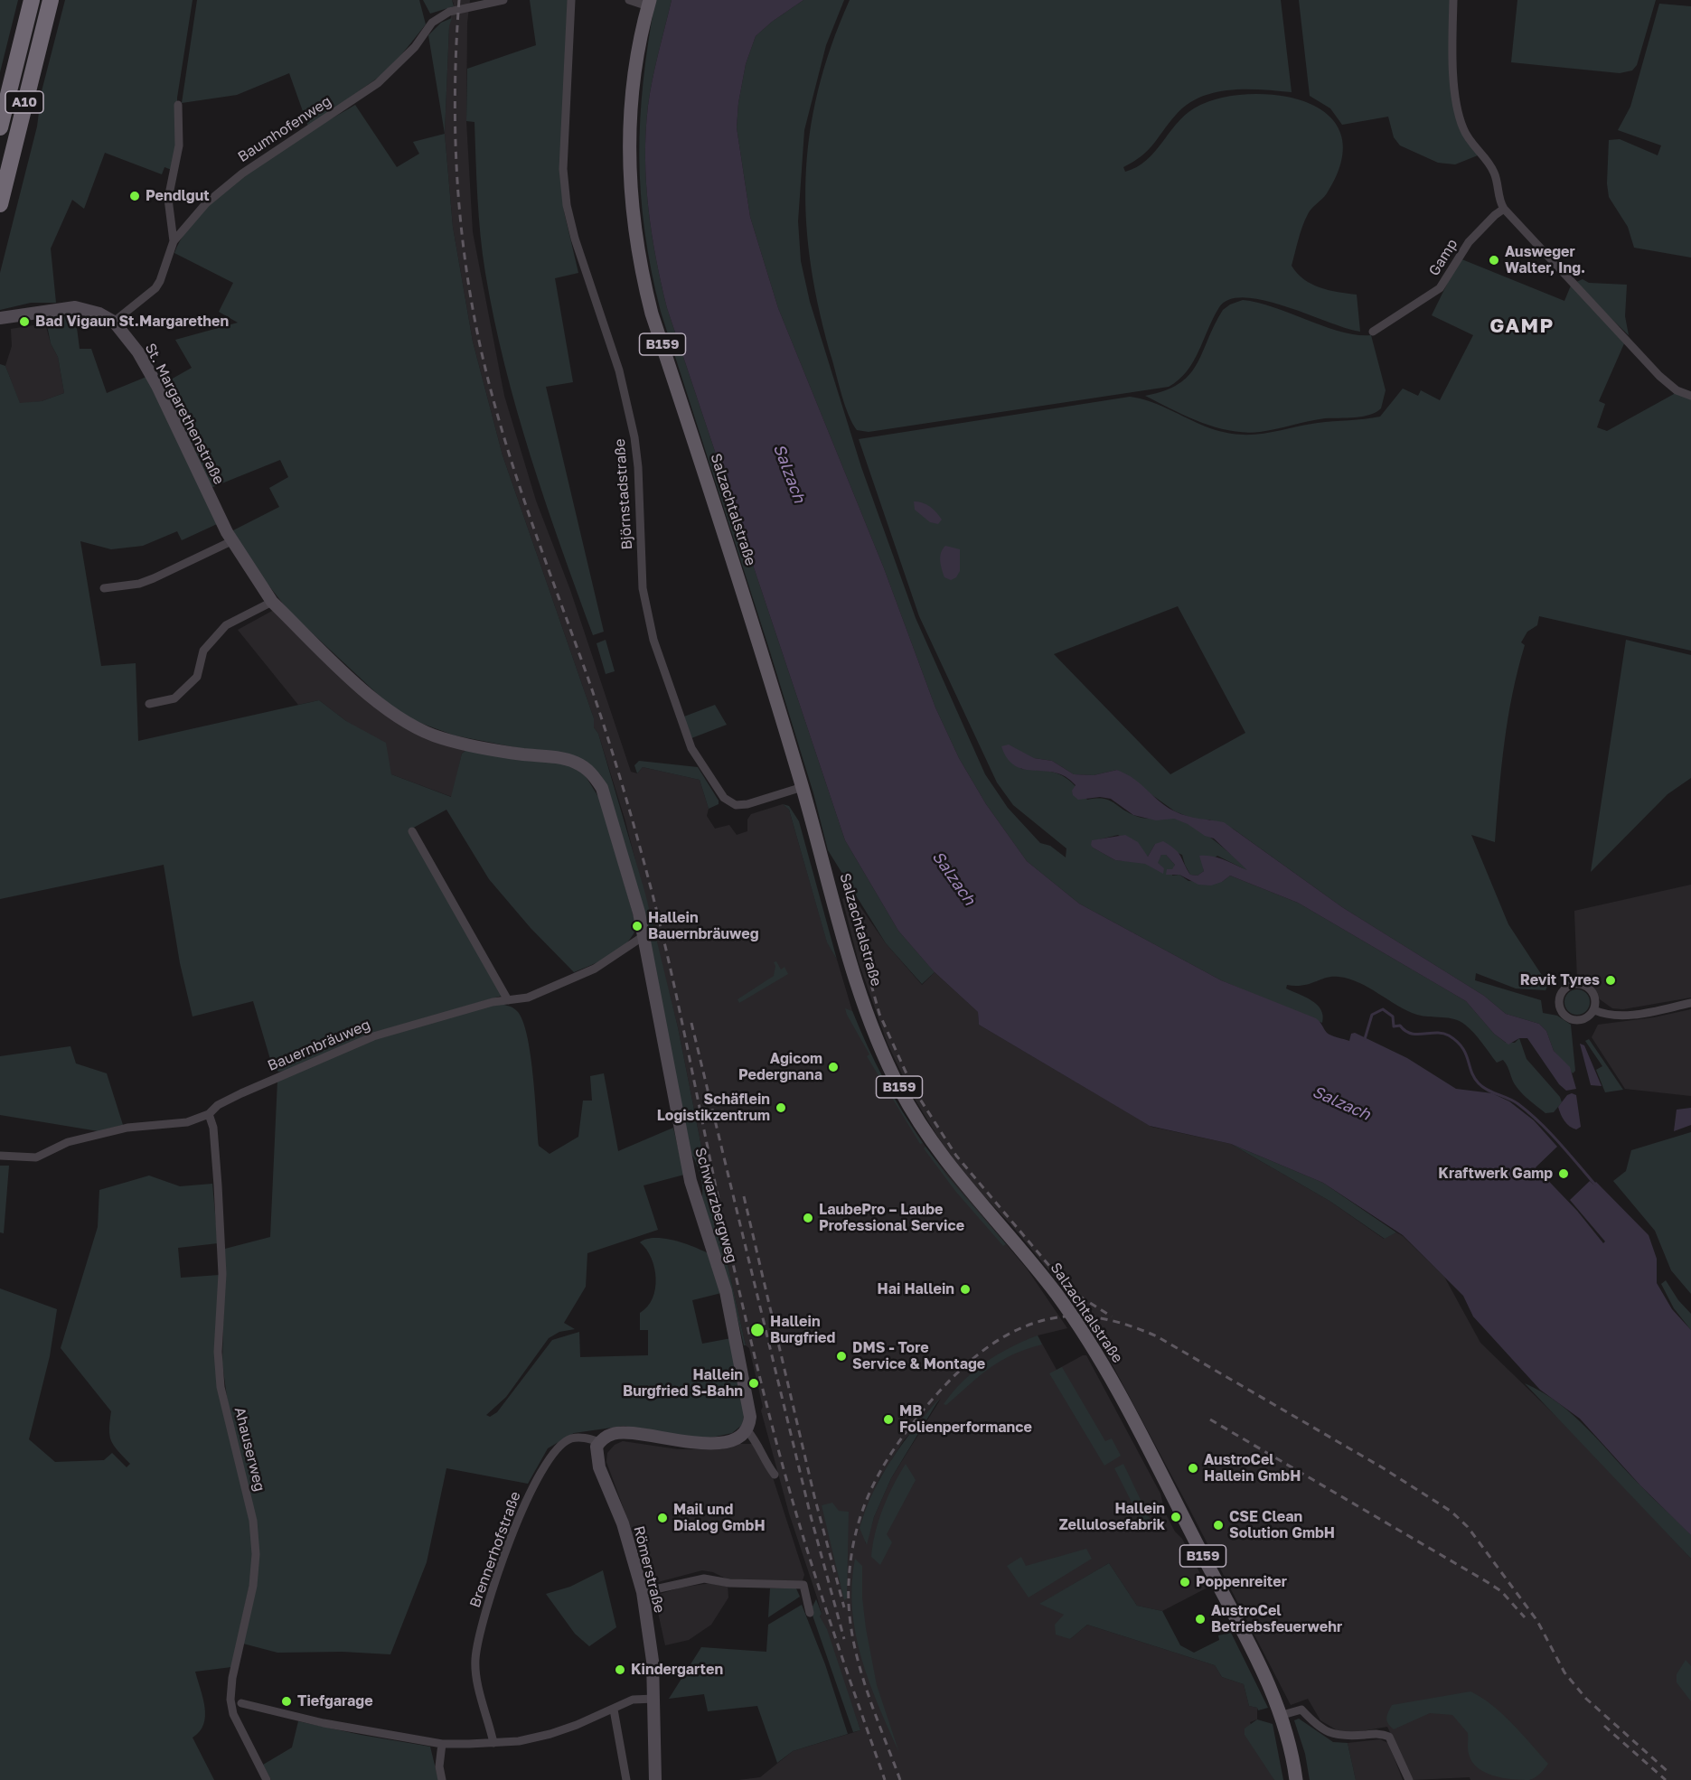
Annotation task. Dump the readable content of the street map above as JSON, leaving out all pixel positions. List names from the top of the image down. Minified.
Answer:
{"streets":{"highway":["A10"],"main road":["B159","Salzachtalstraße"],"street":["Baumhofenweg","Gamp","St. Margarethenstraße","Björnstadstraße","Bauernbräuweg","Schwarzbergweg","Ahauserweg","Brennerhofstraße","Römerstraße"]},"crossings":[["Baumhofenweg","St. Margarethenstraße"],["St. Margarethenstraße","Bauernbräuweg"],["St. Margarethenstraße","Schwarzbergweg"],["Björnstadstraße","Salzachtalstraße"],["Bauernbräuweg","Schwarzbergweg"],["Bauernbräuweg","Ahauserweg"],["Brennerhofstraße","Römerstraße"]],"districts":["GAMP"],"water":["Salzach"],"places":["Pendlgut","Ausweger Walter, Ing.","Bad Vigaun St.Margarethen","Hallein Bauernbräuweg","Revit Tyres","Agicom Pedergnana","Schäflein Logistikzentrum","Kraftwerk Gamp","LaubePro – Laube Professional Service","Hai Hallein","Hallein Burgfried","DMS - Tore Service & Montage","Hallein Burgfried S-Bahn","MB Folienperformance","AustroCel Hallein GmbH","Hallein Zellulosefabrik","Mail und Dialog GmbH","CSE Clean Solution GmbH","Poppenreiter","AustroCel Betriebsfeuerwehr","Kindergarten","Tiefgarage"]}
